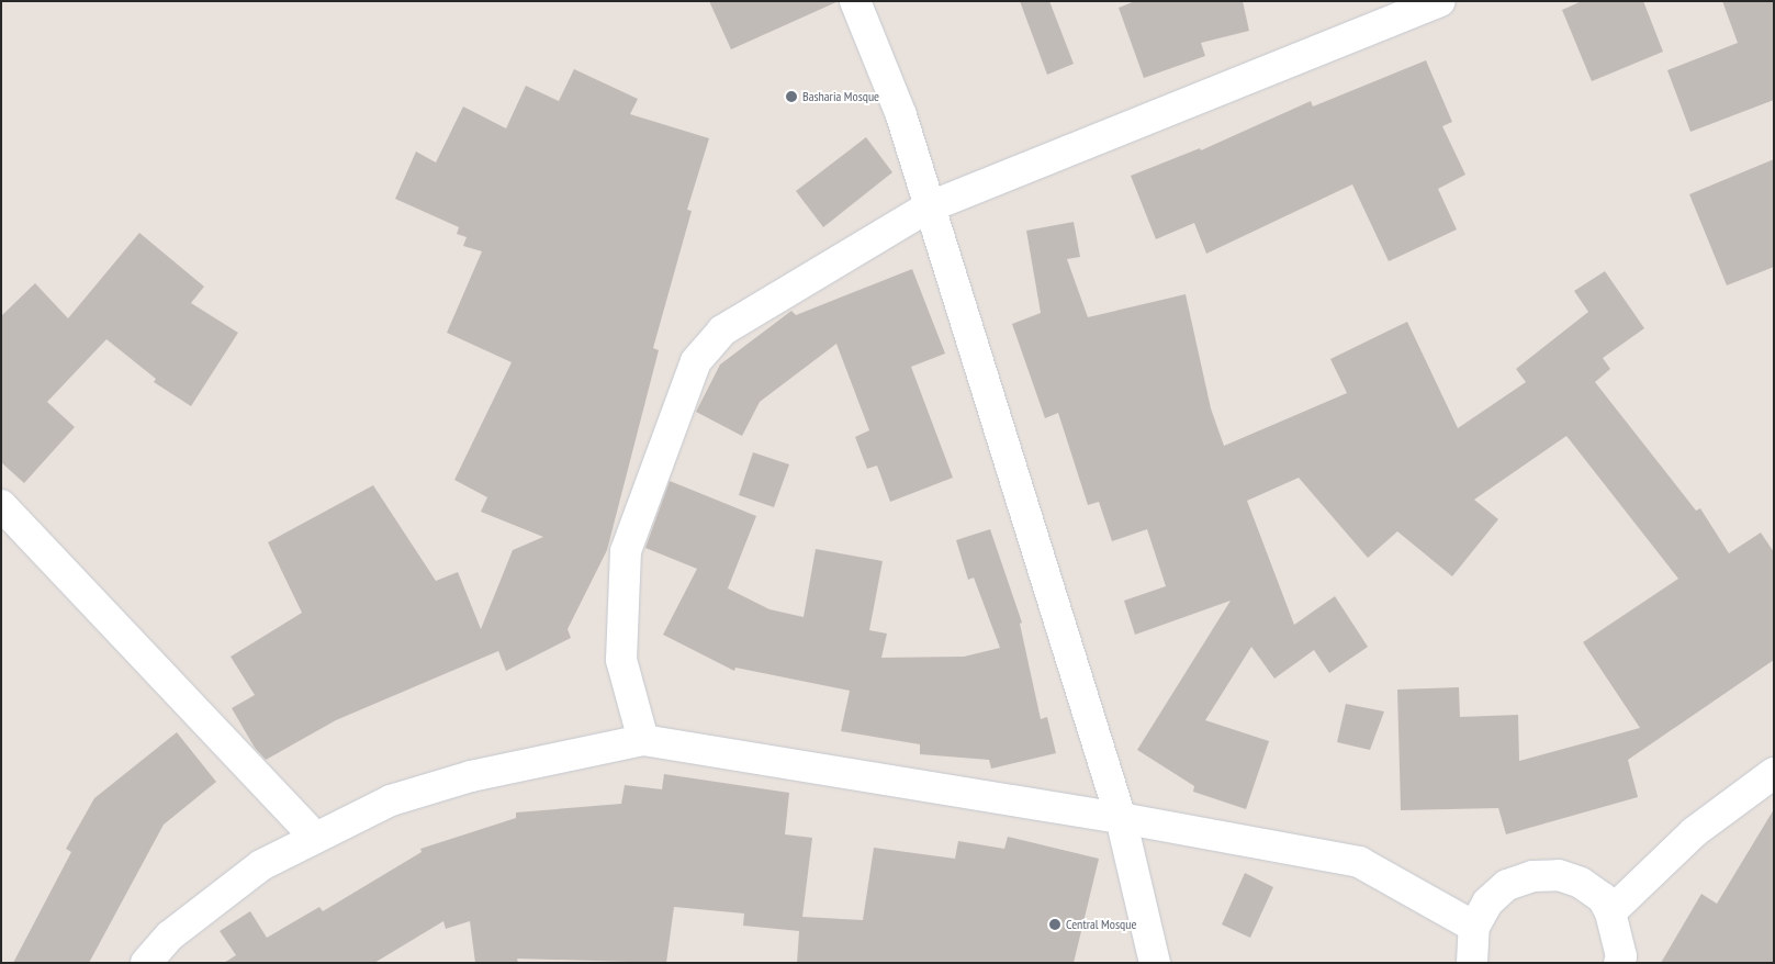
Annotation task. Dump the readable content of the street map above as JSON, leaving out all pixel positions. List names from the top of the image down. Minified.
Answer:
{"places":["Basharia Mosque","Central Mosque"]}
